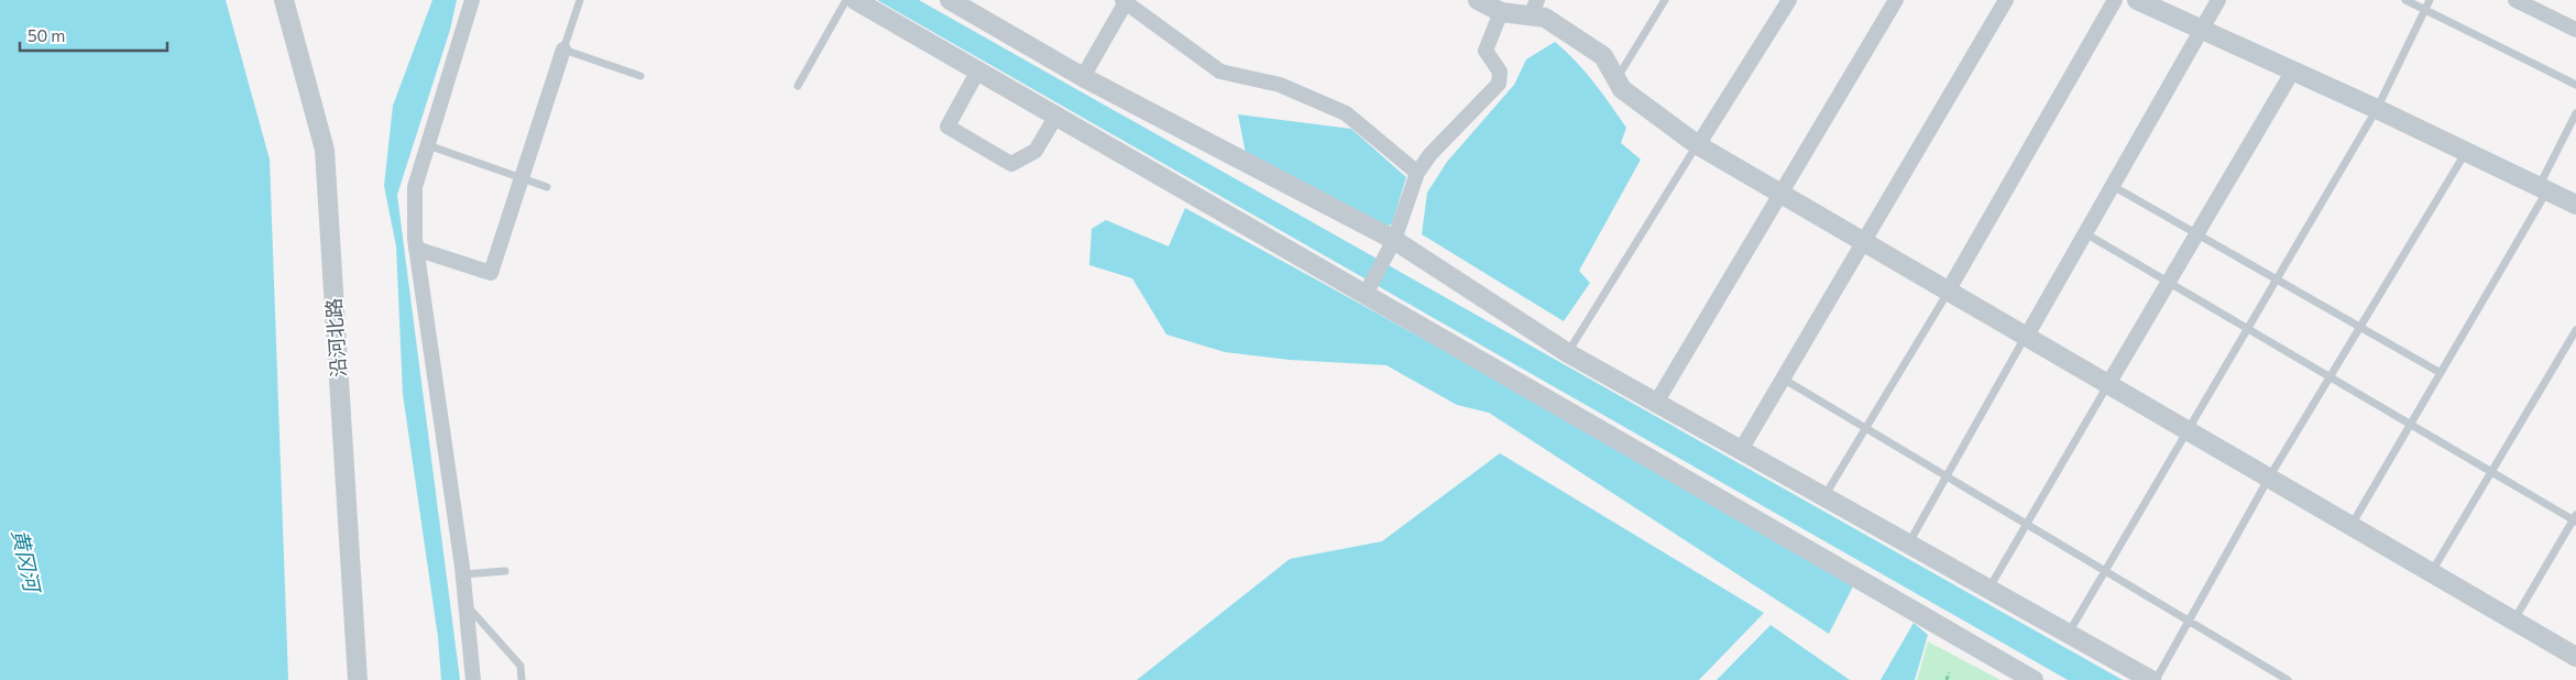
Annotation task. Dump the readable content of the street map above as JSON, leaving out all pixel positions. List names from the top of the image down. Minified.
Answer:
{"streets":{"street":["沿河北路"]},"water":["黄冈河"],"scale_bar":"50 m"}
